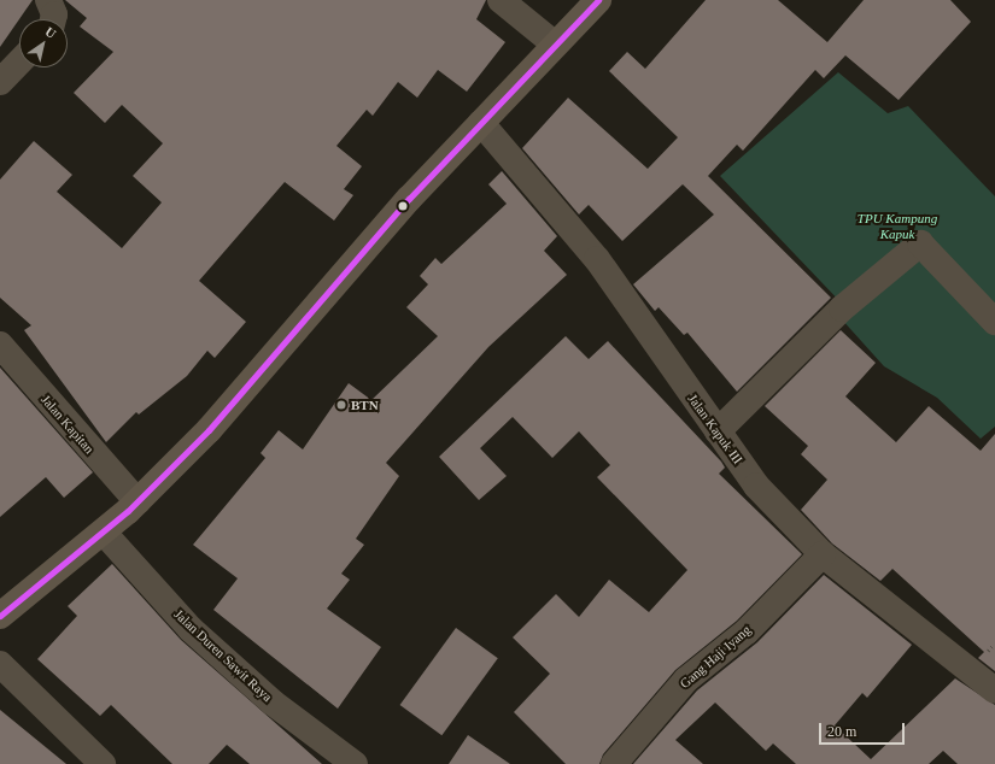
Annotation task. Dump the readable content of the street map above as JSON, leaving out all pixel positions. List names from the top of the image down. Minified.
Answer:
{"streets":{"street":["Jalan Kapitan","Jalan Kapuk III","Jalan Duren Sawit Raya","Gang Haji Iyang"]},"crossings":[["Jalan Kapuk III","Gang Haji Iyang"]],"parks":["TPU Kampung Kapuk"],"places":["BTN"],"scale_bar":"20 m","north":"top right"}
